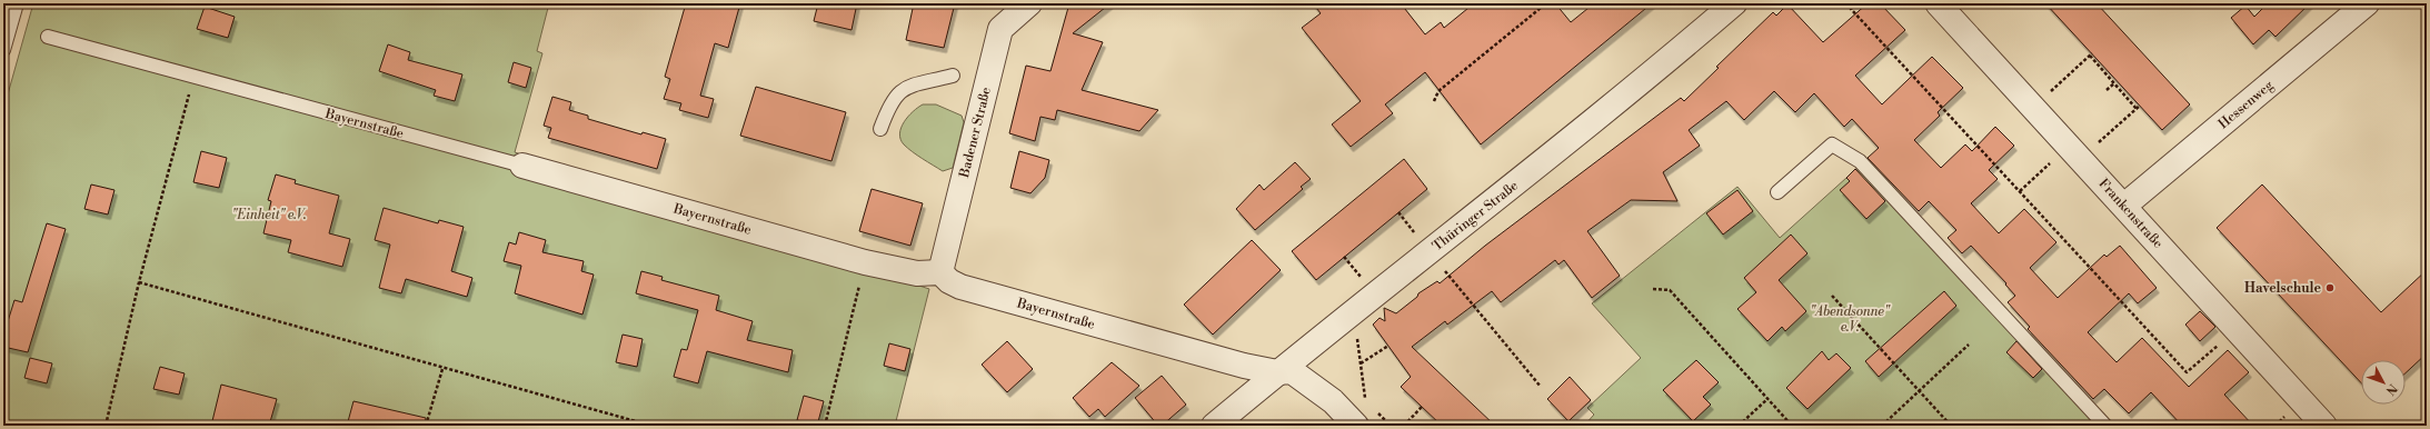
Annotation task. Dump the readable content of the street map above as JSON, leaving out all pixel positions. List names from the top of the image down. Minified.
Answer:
{"streets":{"street":["Hessenweg","Bayernstraße","Badener Straße","Frankenstraße","Thüringer Straße"]},"crossings":[["Hessenweg","Frankenstraße"],["Bayernstraße","Badener Straße"],["Bayernstraße","Thüringer Straße"]],"parks":["\"Einheit\" e.V.","\"Abendsonne\" e.V."],"places":["Havelschule"],"north":"bottom right"}
